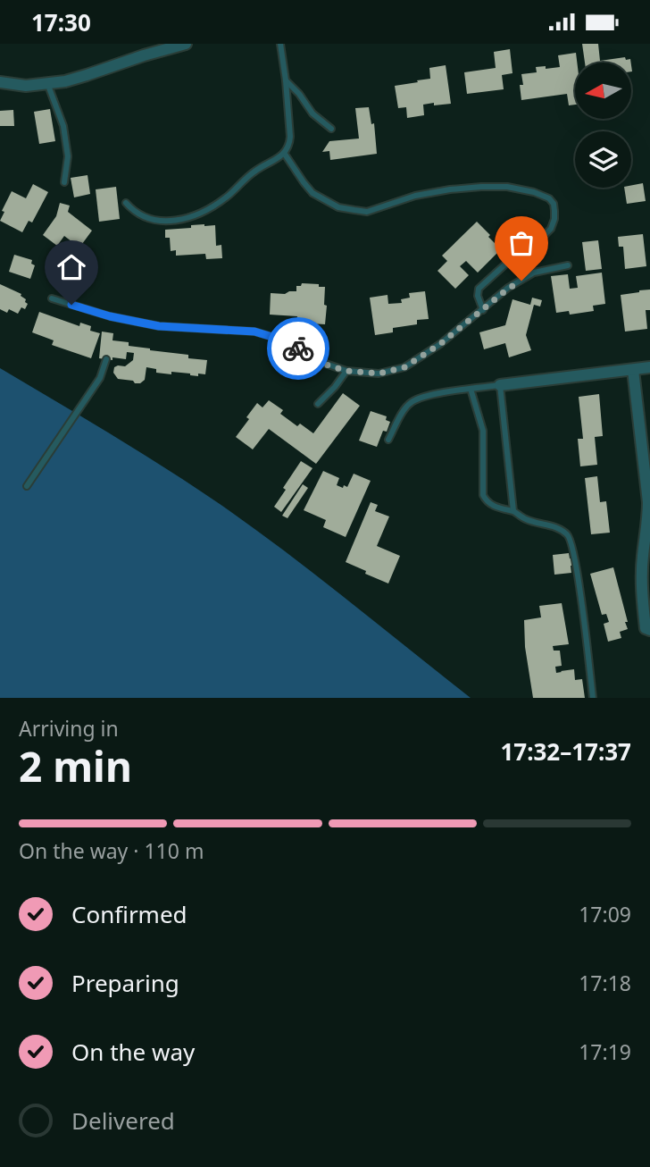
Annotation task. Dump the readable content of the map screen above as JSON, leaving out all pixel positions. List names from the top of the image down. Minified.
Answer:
{"north":"left","page":{"status":"17:30","heading":["2 min","Arriving in","17:32–17:37"],"bar":"On the way · 110 m","list":[["Confirmed","17:09"],["Preparing","17:18"],["On the way","17:19"],"Delivered"]}}
